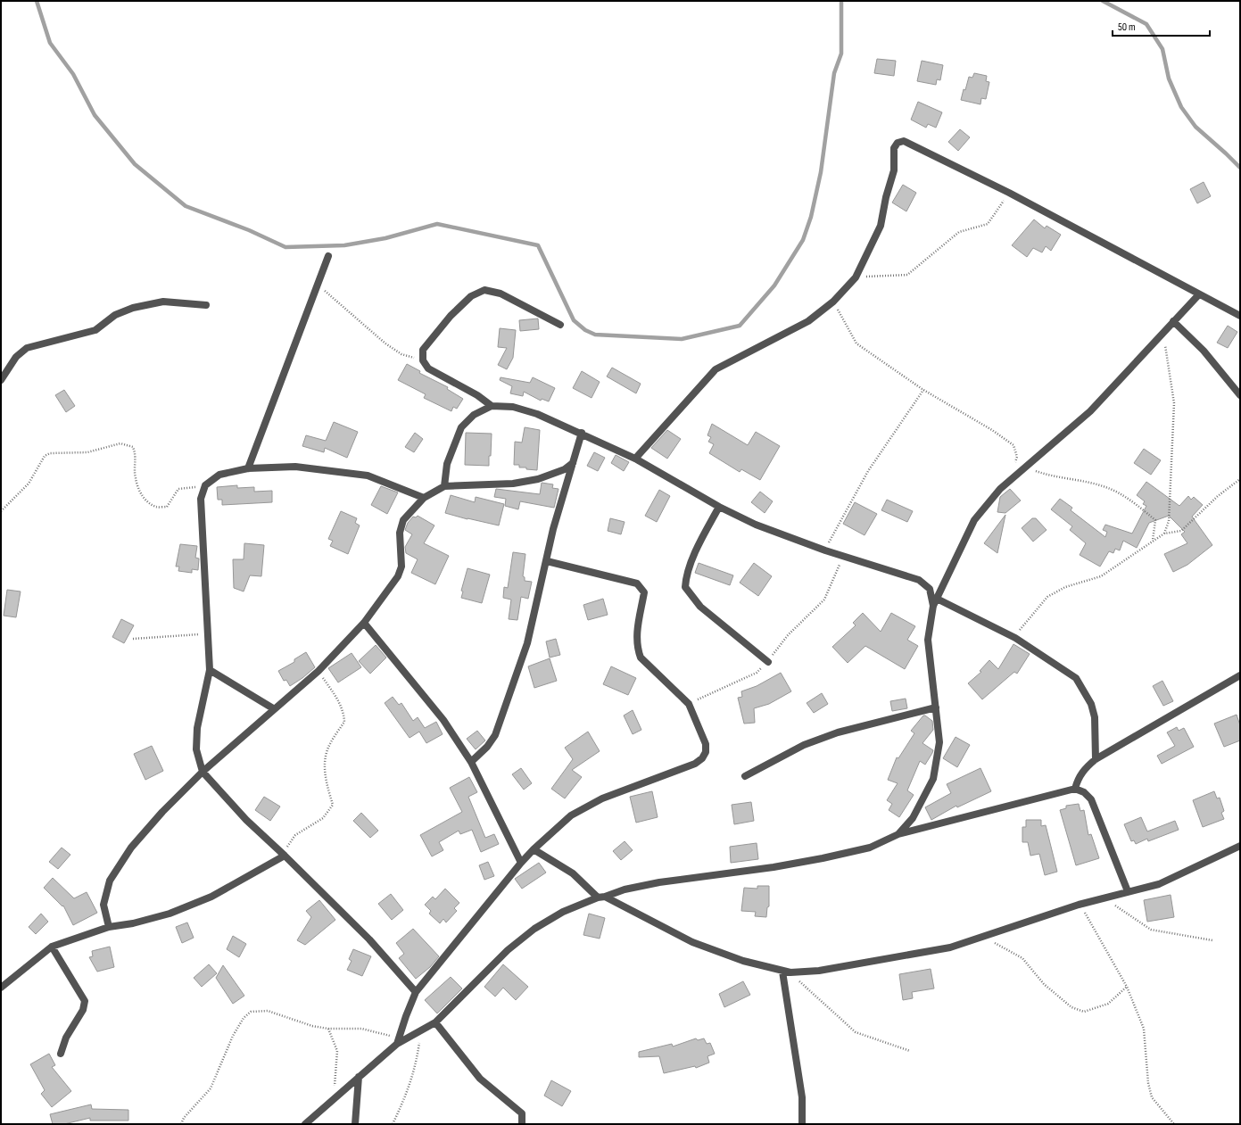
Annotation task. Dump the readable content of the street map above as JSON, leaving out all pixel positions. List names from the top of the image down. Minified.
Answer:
{"scale_bar":"50 m"}
